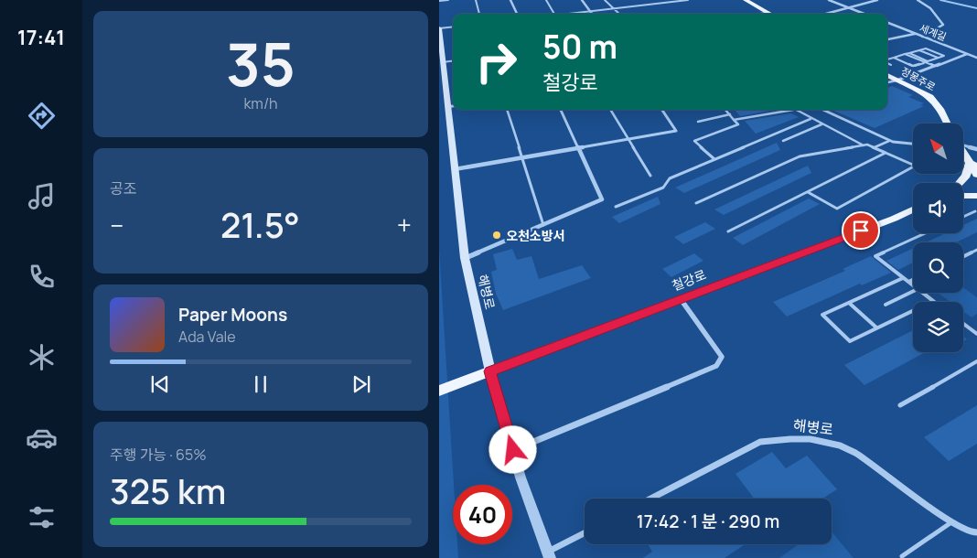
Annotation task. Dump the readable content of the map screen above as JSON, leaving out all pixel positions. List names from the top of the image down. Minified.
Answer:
{"streets":{"main road":["정몽주로","철강로","해병로"],"street":["세계길"]},"crossings":[["철강로","해병로"]],"places":["오천소방서"],"north":"top left","page":{"tabs":"17:41","tile":[["35","km/h"],"공조",["주행 가능 · 65%","325 km"]],"turn":["50 m","철강로"],"heat":["−","21.5°","+"],"song":["Paper Moons","Ada Vale"],"limit":"40","trip":"17:42 · 1 분 · 290 m"}}
